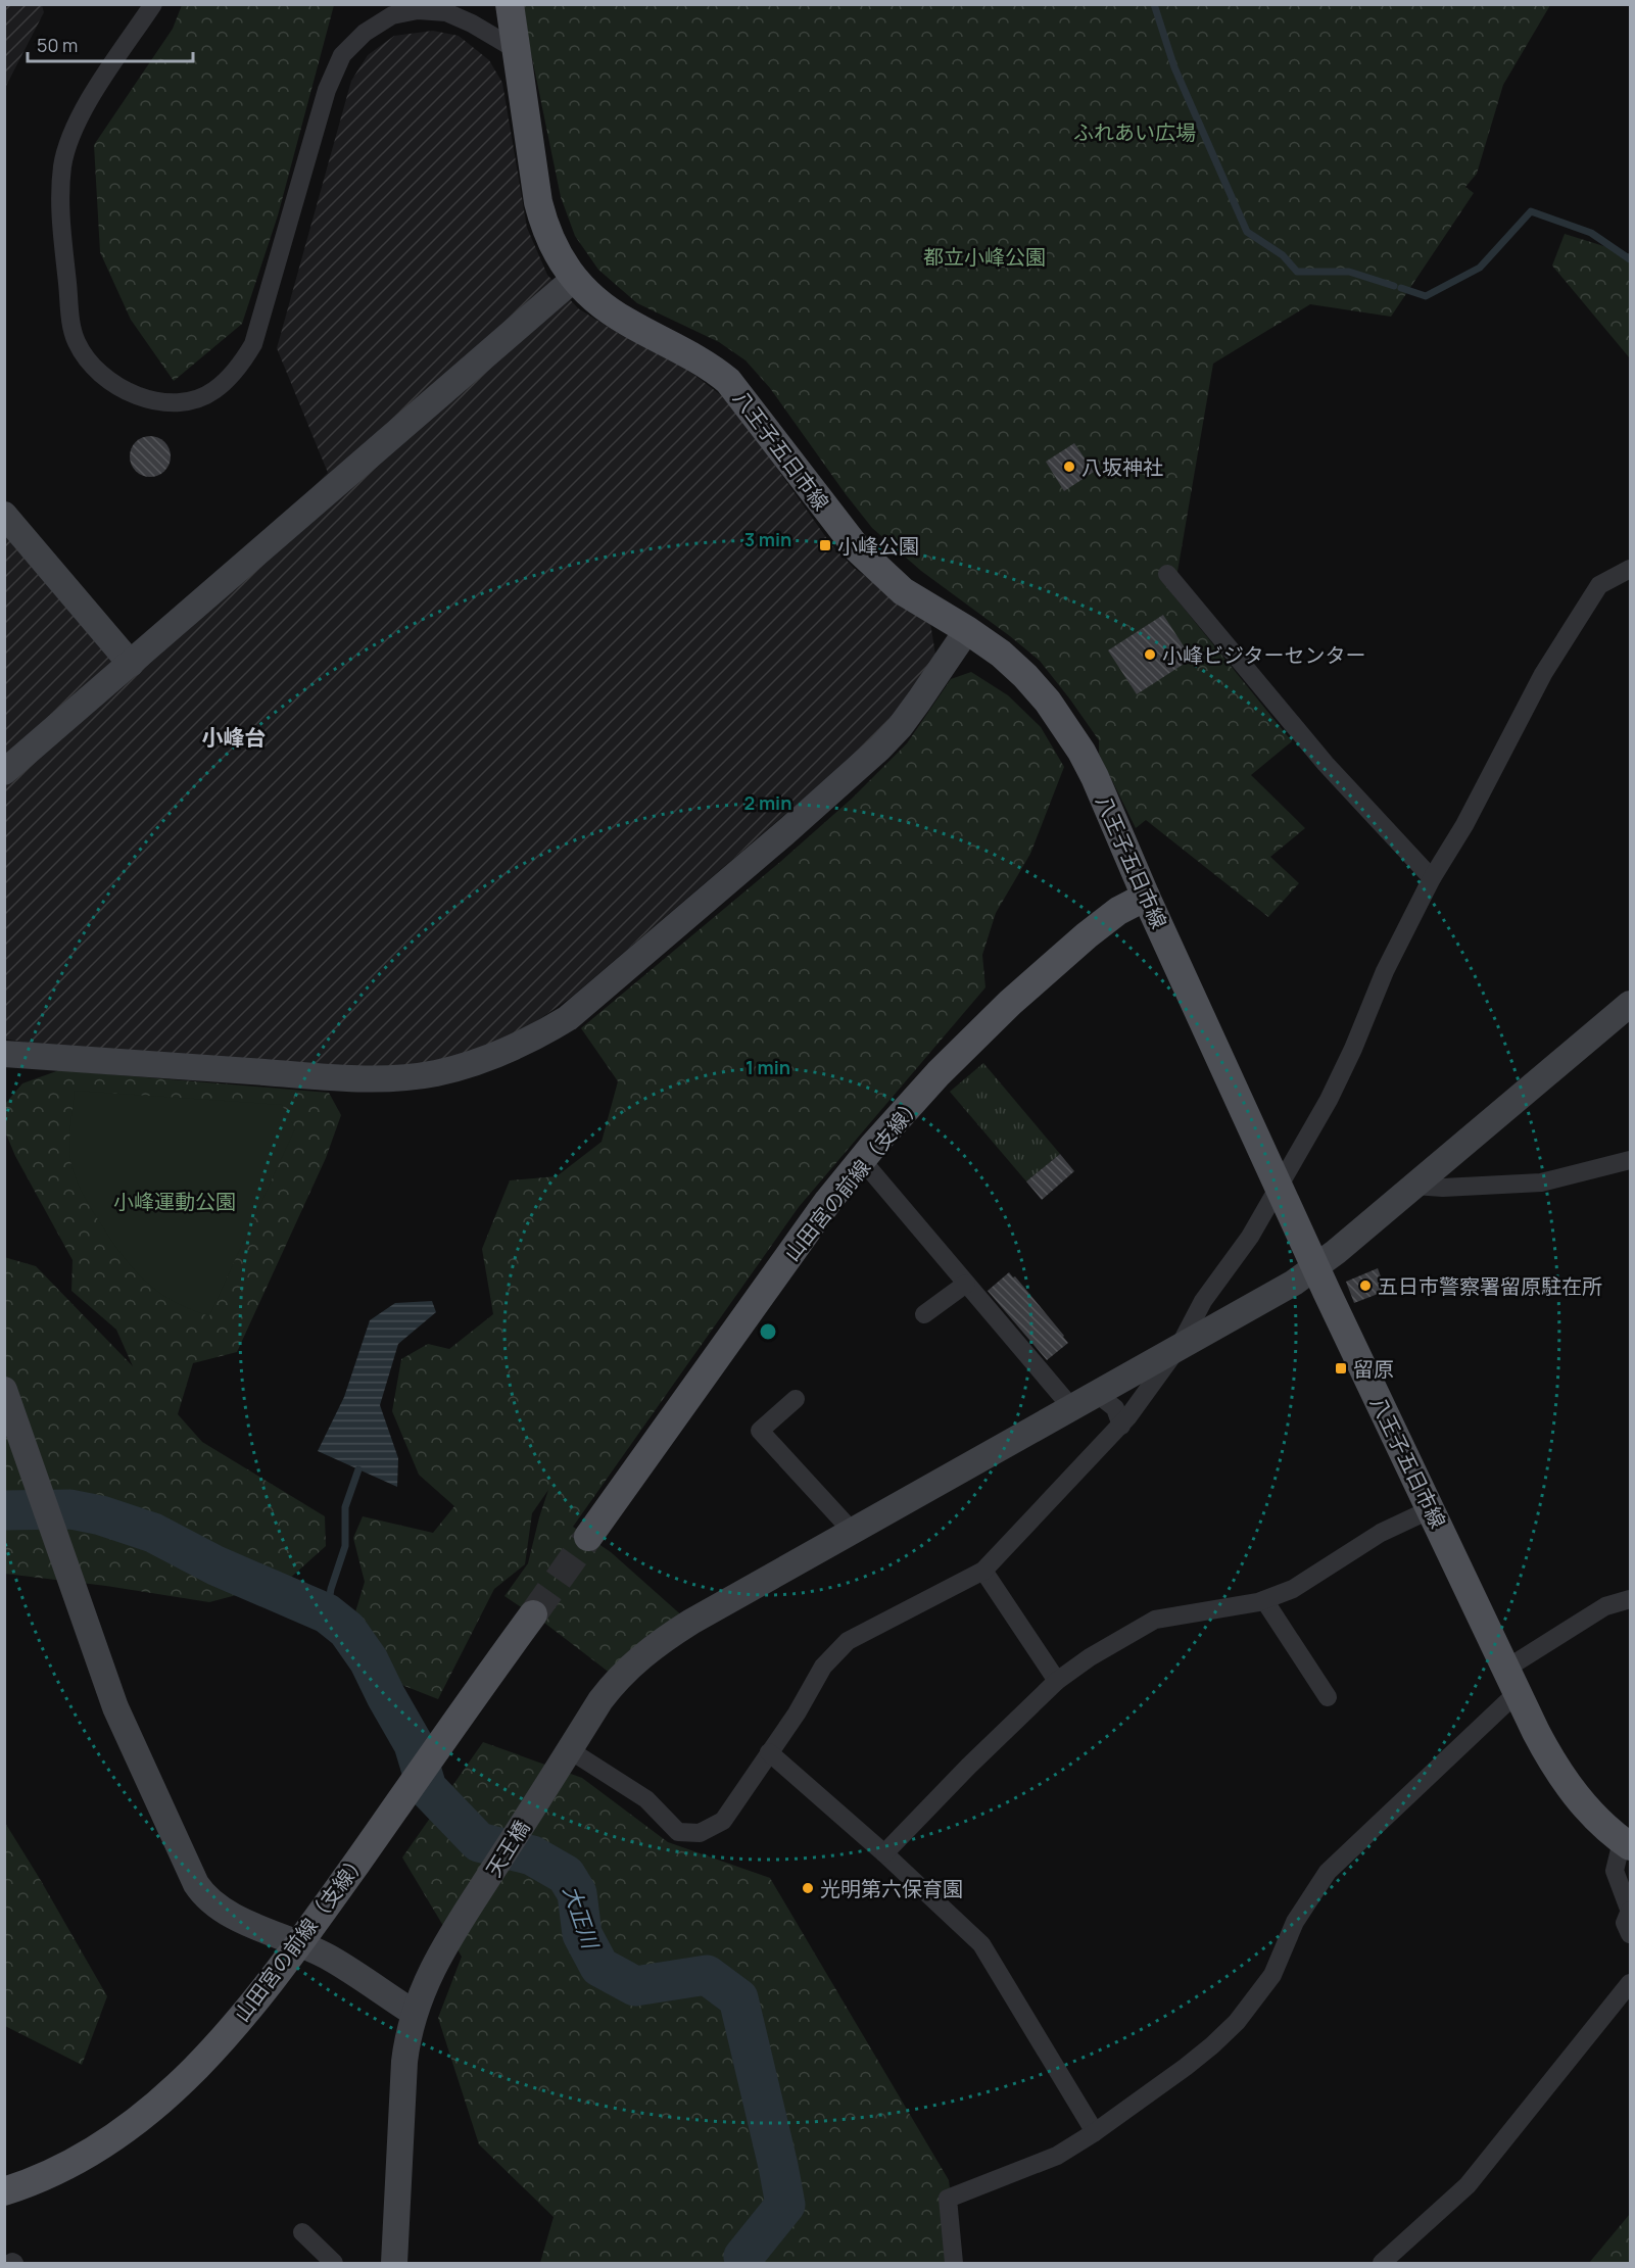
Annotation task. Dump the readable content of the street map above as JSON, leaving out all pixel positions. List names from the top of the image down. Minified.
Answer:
{"streets":{"main road":["八王子五日市線","山田宮の前線（支線）"],"street":["天王橋"]},"crossings":[["八王子五日市線","山田宮の前線（支線）"],["八王子五日市線","天王橋"]],"districts":["小峰台"],"water":["大正川"],"parks":["ふれあい広場","都立小峰公園","小峰運動公園"],"places":{"other":["八坂神社","小峰ビジターセンター","五日市警察署留原駐在所","光明第六保育園"],"transit":["小峰公園","留原"]},"scale_bar":"50 m","rings":["3 min","2 min","1 min"]}
